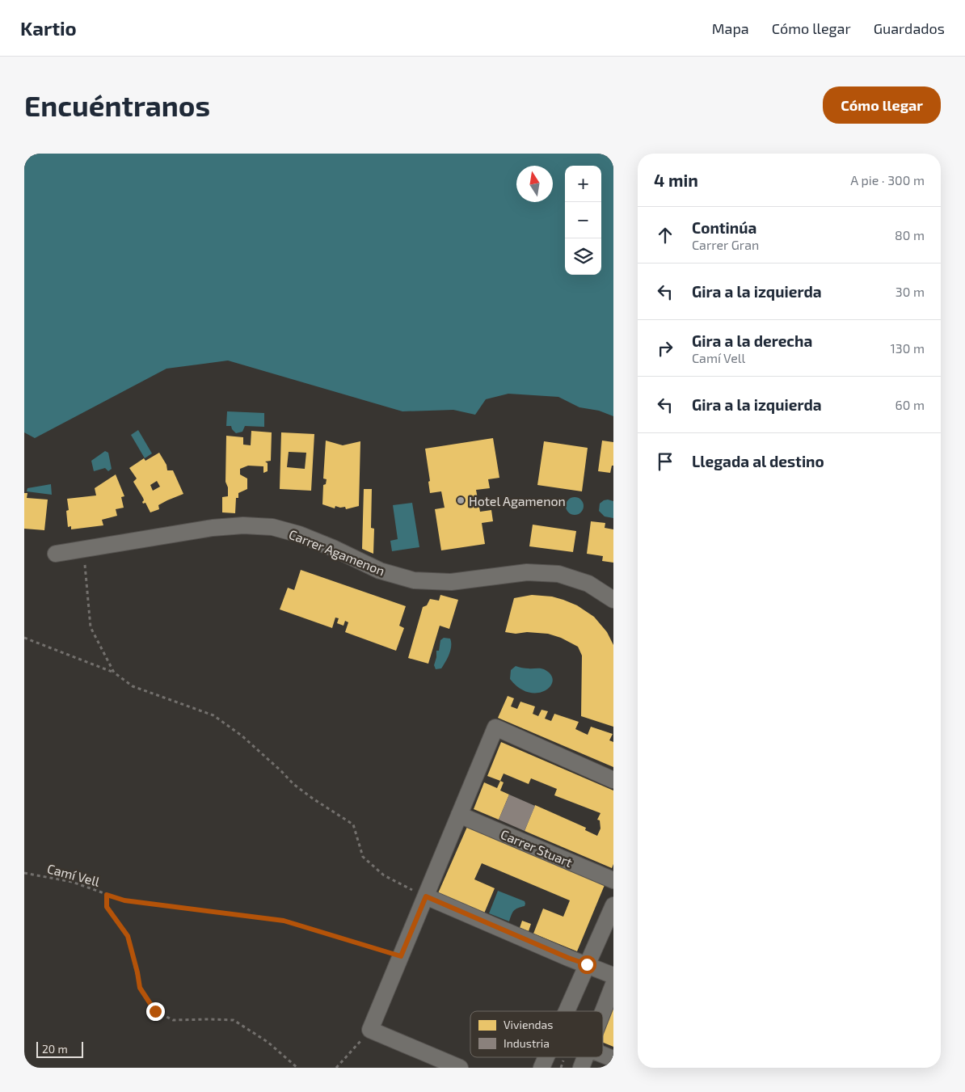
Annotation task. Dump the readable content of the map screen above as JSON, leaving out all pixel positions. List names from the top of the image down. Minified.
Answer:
{"streets":{"street":["Carrer Agamenon","Carrer Stuart"],"path":["Camí Vell"]},"places":["Hotel Agamenon"],"legend":["Viviendas","Industria"],"scale_bar":"20 m","north":"top","page":{"header":"Kartio","nav":["Mapa","Cómo llegar","Guardados"],"buttons":"Cómo llegar","title":"Encuéntranos","heading":["4 min","A pie · 300 m"],"map_buttons":["+","−"],"list":[["Continúa","Carrer Gran","80 m"],["Gira a la izquierda","30 m"],["Gira a la derecha","Camí Vell","130 m"],["Gira a la izquierda","60 m"],"Llegada al destino"],"scale":"20 m"}}
